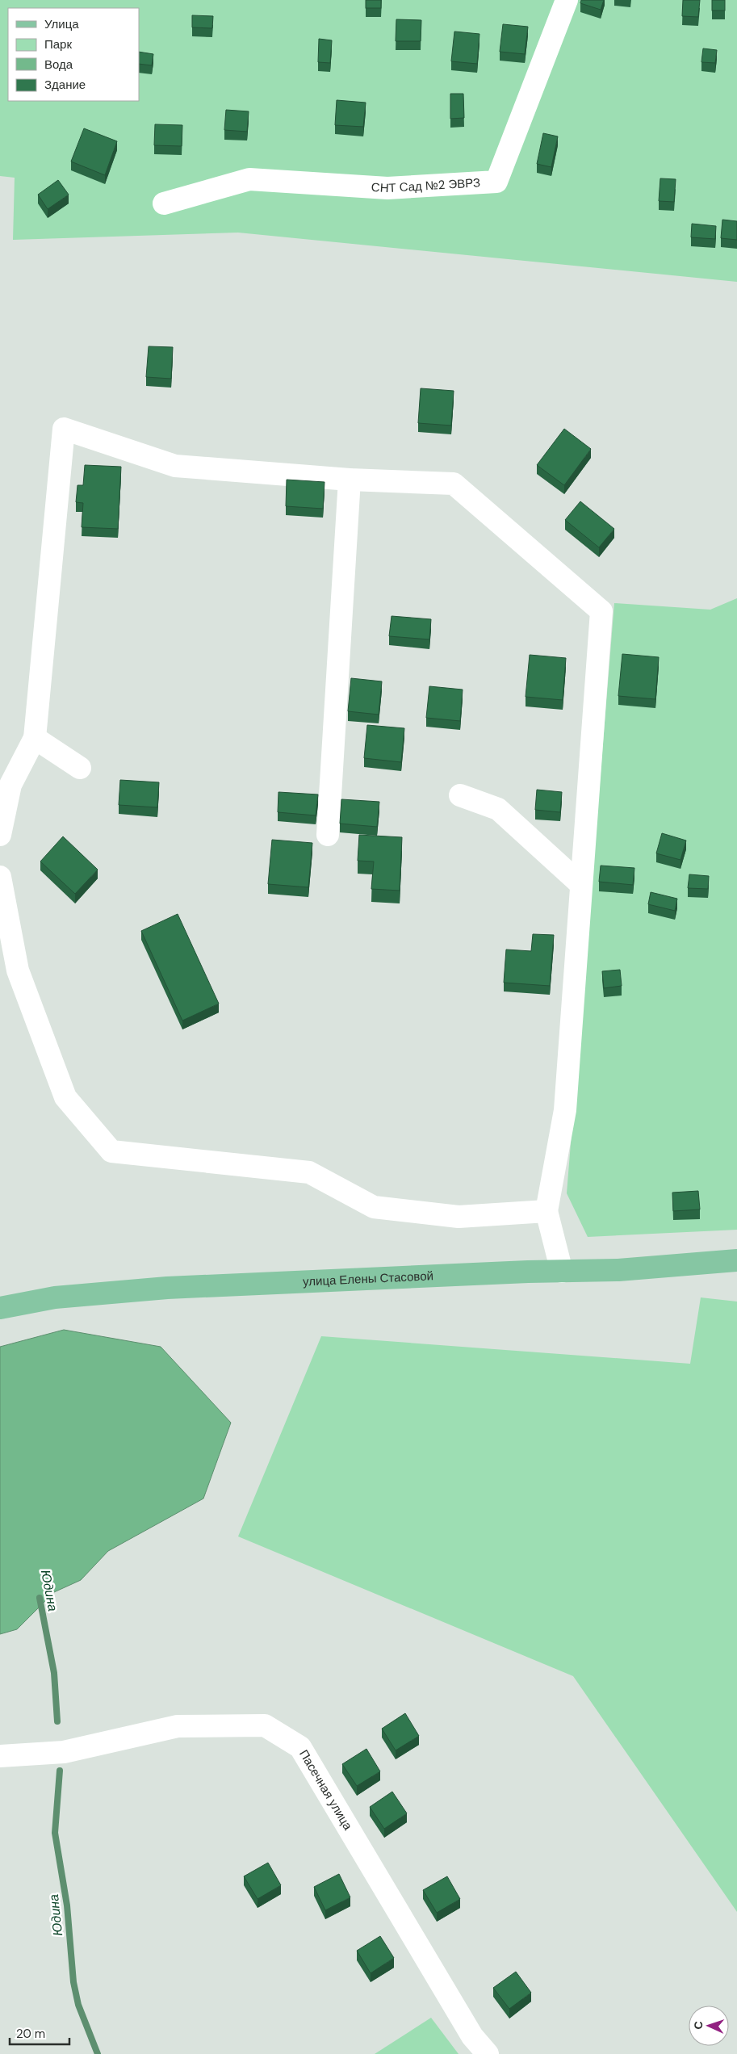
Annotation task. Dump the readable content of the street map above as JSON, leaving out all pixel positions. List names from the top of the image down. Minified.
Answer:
{"streets":{"main road":["улица Елены Стасовой"],"street":["СНТ Сад №2 ЭВРЗ","Пасечная улица"]},"water":["Юдина"],"legend":["Улица","Парк","Вода","Здание"],"scale_bar":"20 m","north":"left"}
